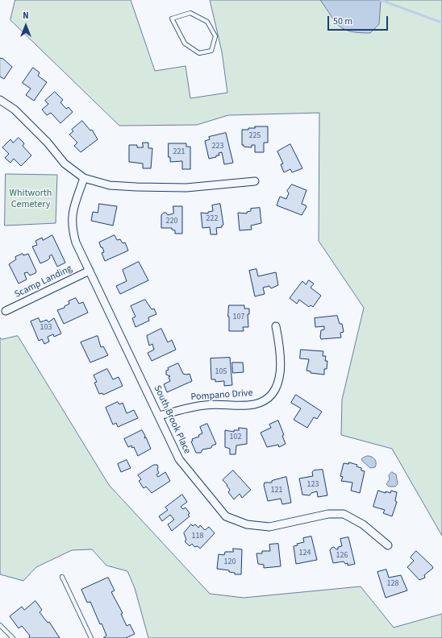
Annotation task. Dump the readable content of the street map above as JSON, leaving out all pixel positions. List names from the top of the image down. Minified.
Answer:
{"streets":{"street":["Scamp Landing","Pompano Drive","South Brook Place"]},"crossings":[["Scamp Landing","South Brook Place"],["Pompano Drive","South Brook Place"]],"parks":["Whitworth Cemetery"],"house_numbers":["225","223","221","222","220","107","103","105","102","123","121","118","124","126","120","128"],"scale_bar":"50 m","north":"top"}
